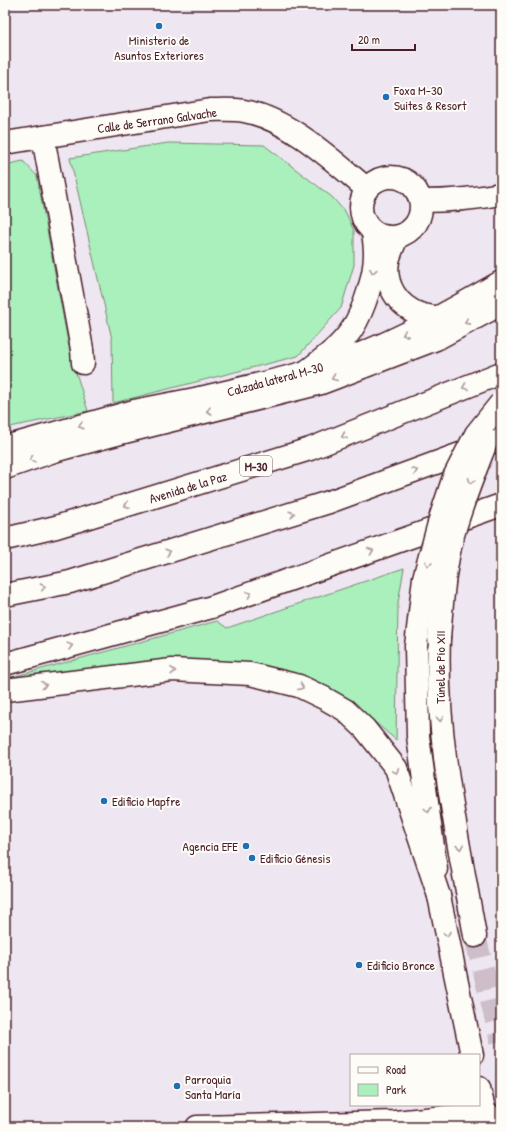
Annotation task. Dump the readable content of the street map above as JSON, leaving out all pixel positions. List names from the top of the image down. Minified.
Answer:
{"streets":{"main road":["Calle de Serrano Galvache","Calzada lateral M-30","M-30","Avenida de la Paz","Túnel de Pío XII"]},"places":["Ministerio de Asuntos Exteriores","Foxa M-30 Suites & Resort","Edificio Mapfre","Agencia EFE","Edificio Génesis","Edificio Bronce","Parroquia Santa María"],"legend":["Road","Park"],"scale_bar":"20 m"}
